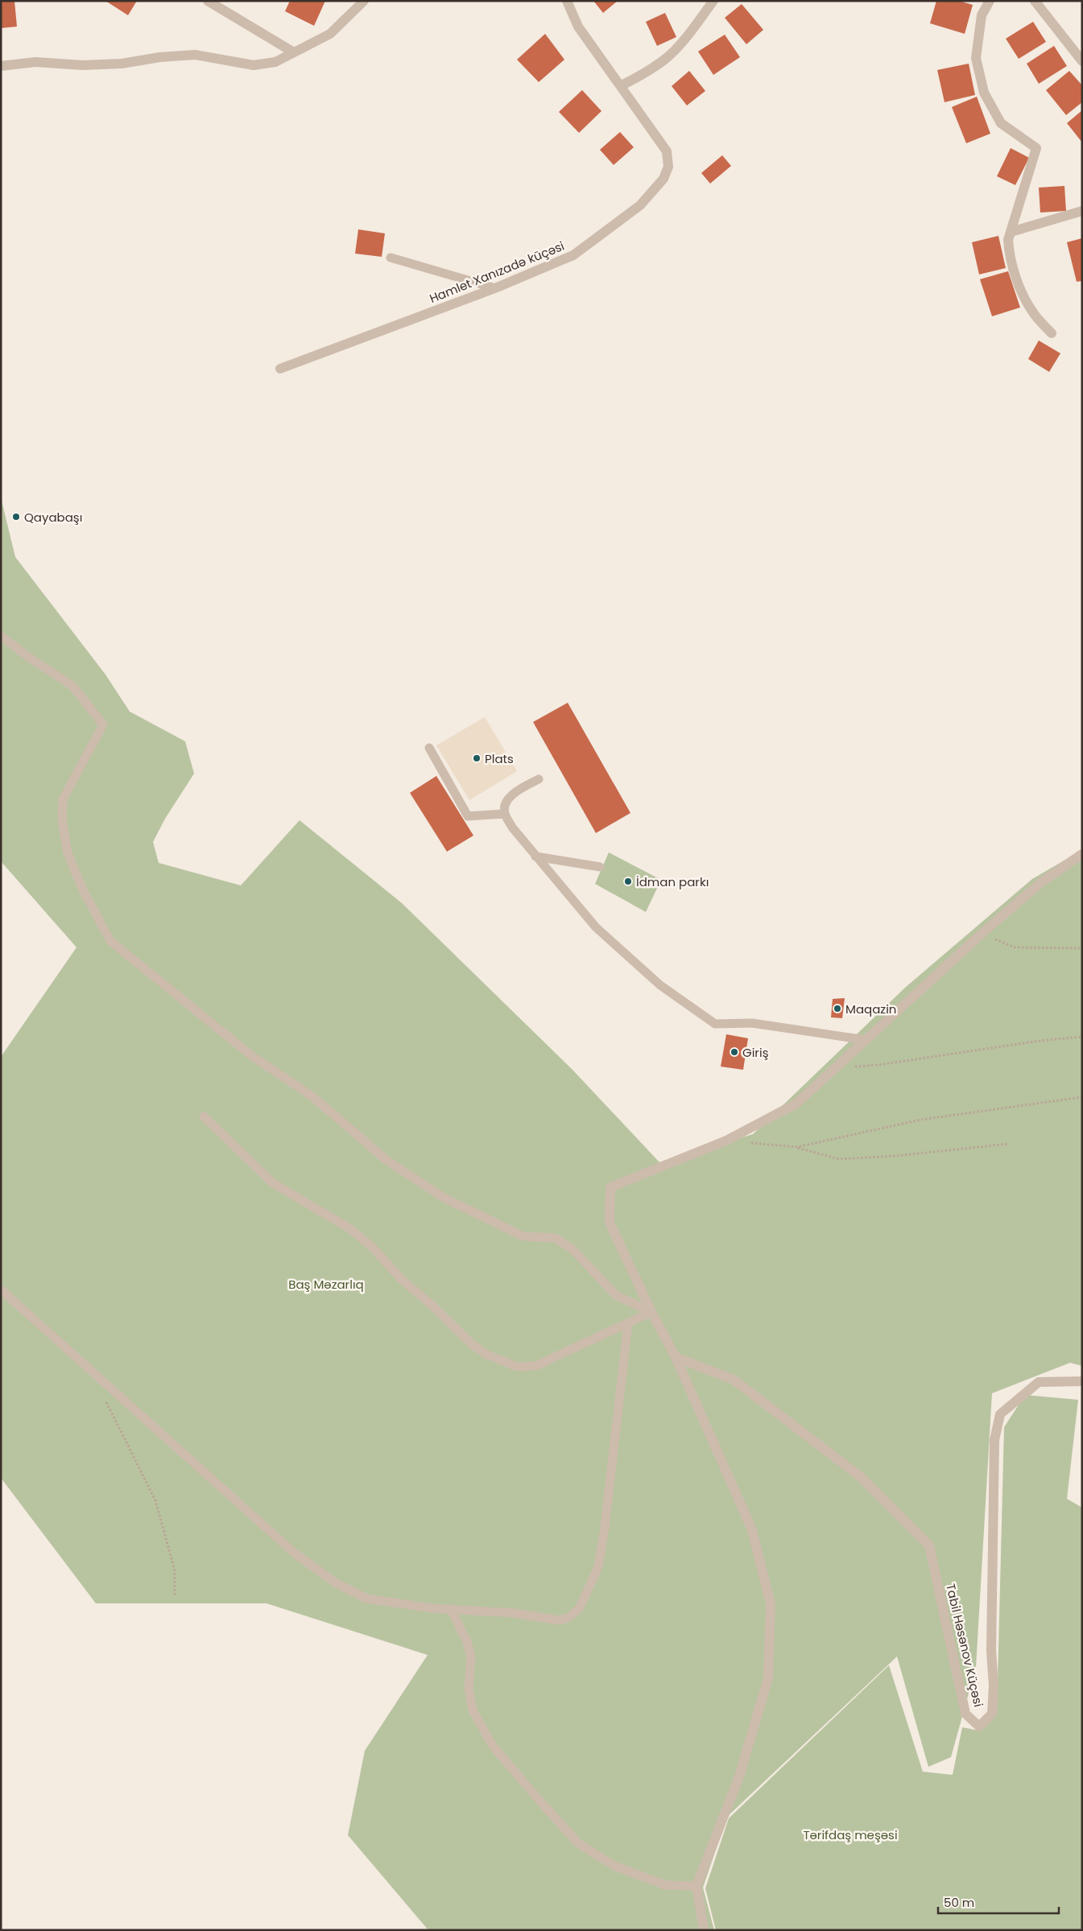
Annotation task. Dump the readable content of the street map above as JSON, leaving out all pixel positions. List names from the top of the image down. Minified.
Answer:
{"streets":{"street":["Hamlet Xanızadə küçəsi","Tabil Həsənov Küçəsi"]},"parks":["Baş Məzarlıq","Tərifdaş meşəsi"],"places":["Qayabaşı","Plats","İdman parkı","Maqazin","Giriş"],"scale_bar":"50 m"}
